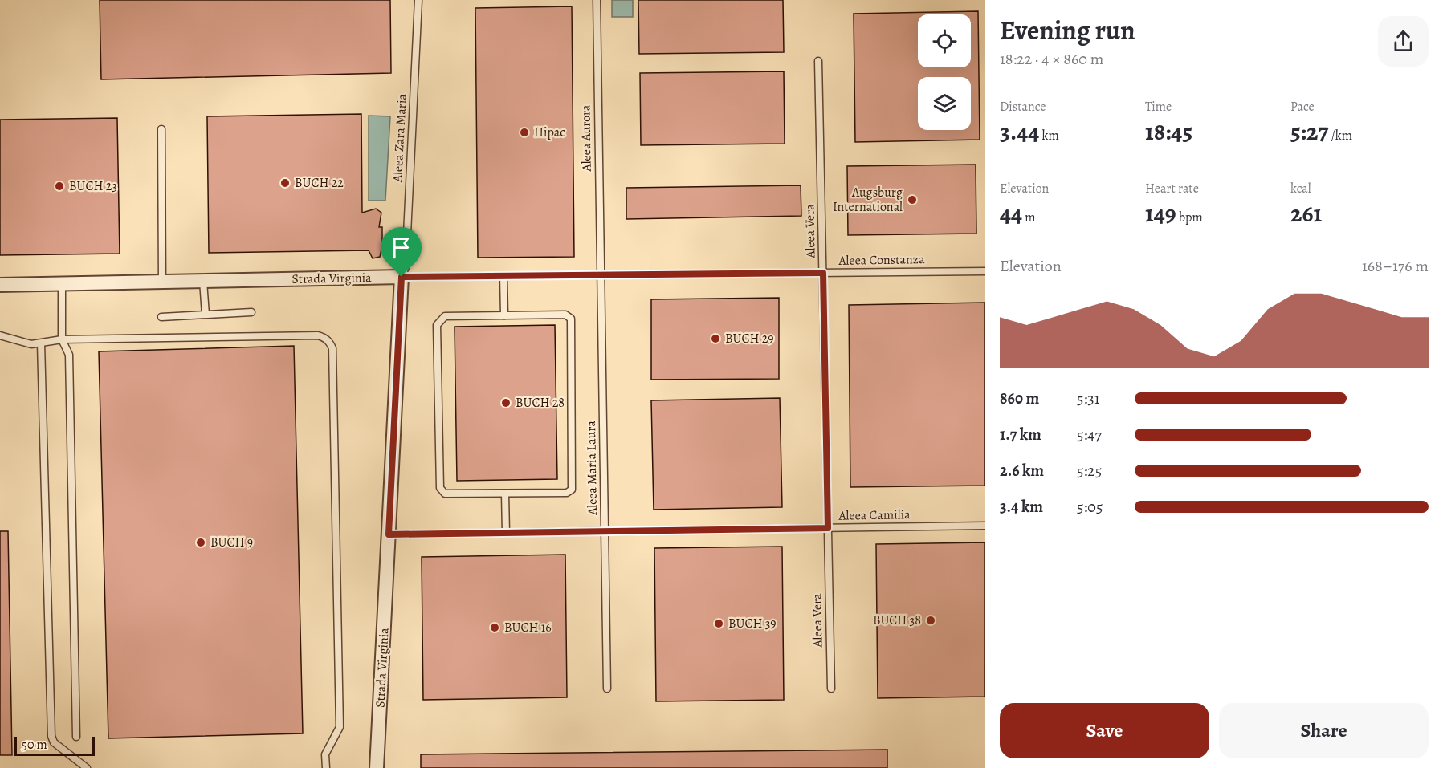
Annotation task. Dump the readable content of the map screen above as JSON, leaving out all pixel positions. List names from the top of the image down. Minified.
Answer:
{"streets":{"street":["Strada Virginia"],"lane":["Aleea Zara Maria","Aleea Aurora","Aleea Vera","Aleea Constanza","Aleea Maria Laura","Aleea Camilia"]},"crossings":[["Aleea Zara Maria","Aleea Constanza"],["Aleea Zara Maria","Strada Virginia"],["Aleea Aurora","Aleea Constanza"],["Aleea Aurora","Aleea Maria Laura"],["Aleea Vera","Aleea Constanza"],["Aleea Vera","Aleea Camilia"],["Aleea Constanza","Strada Virginia"],["Aleea Constanza","Aleea Maria Laura"],["Strada Virginia","Aleea Camilia"],["Aleea Maria Laura","Aleea Camilia"]],"places":["Hipac","BUCH 22","BUCH 23","Augsburg International","BUCH 29","BUCH 28","BUCH 9","BUCH 38","BUCH 39","BUCH 16"],"scale_bar":"50 m","page":{"heading":["Evening run","18:22 · 4 × 860 m"],"stats":[["Distance","3.44 km"],["Time","18:45"],["Pace","5:27 /km"],["Elevation","44 m"],["Heart rate","149 bpm"],["kcal","261"]],"chart":["Elevation","168–176 m"],"list":[{"name":"860 m","note":"5:31"},{"name":"1.7 km","note":"5:47"},{"name":"2.6 km","note":"5:25"},{"name":"3.4 km","note":"5:05"}],"buttons":["Save","Share"],"scale":"50 m"}}
